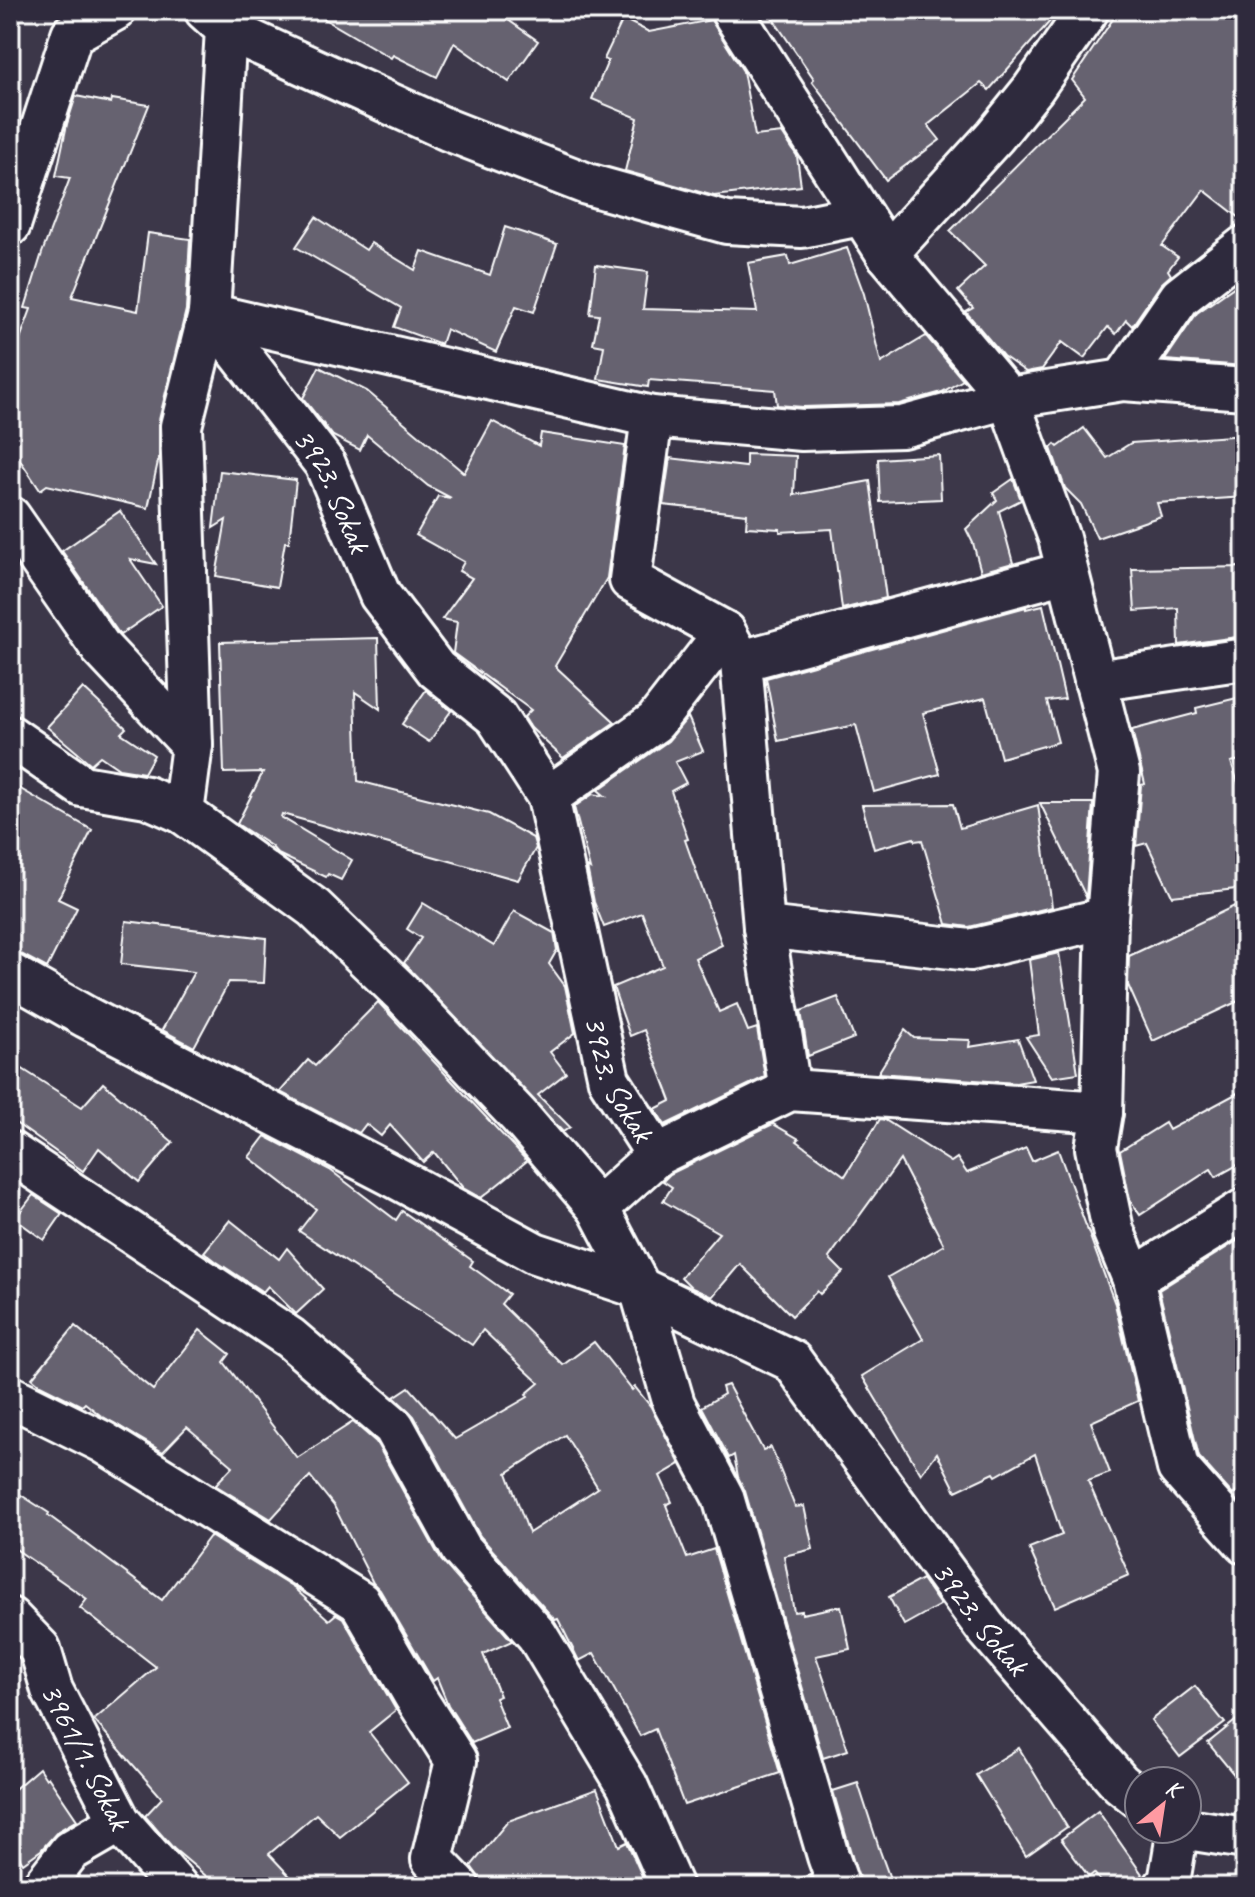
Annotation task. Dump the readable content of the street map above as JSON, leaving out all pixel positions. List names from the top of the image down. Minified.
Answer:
{"streets":{"street":["3923. Sokak","3961/1. Sokak"]},"north":"top right"}
